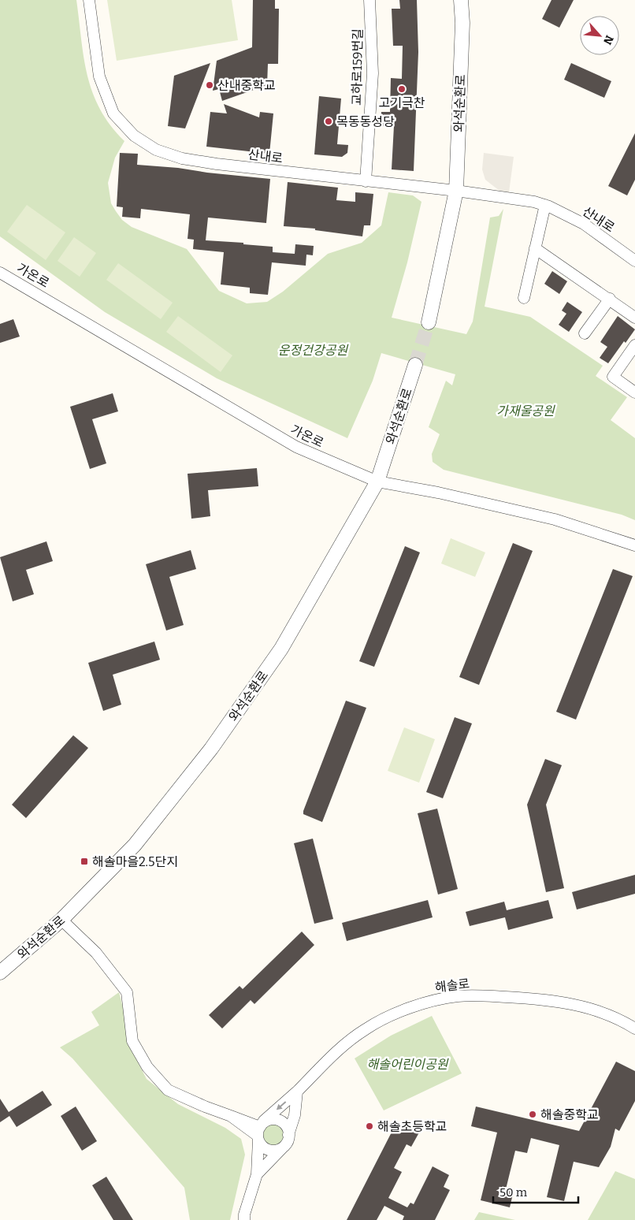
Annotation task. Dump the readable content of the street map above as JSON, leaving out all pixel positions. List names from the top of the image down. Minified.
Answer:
{"streets":{"street":["교하로159번길","와석순환로","산내로","가온로","해솔로"]},"crossings":[["교하로159번길","산내로"],["와석순환로","산내로"],["와석순환로","가온로"]],"parks":["운정건강공원","가재울공원","해솔어린이공원"],"places":{"other":["산내중학교","고기극찬","목동동성당","해솔중학교","해솔초등학교"],"transit":["해솔마을2.5단지"]},"scale_bar":"50 m","north":"bottom right"}
